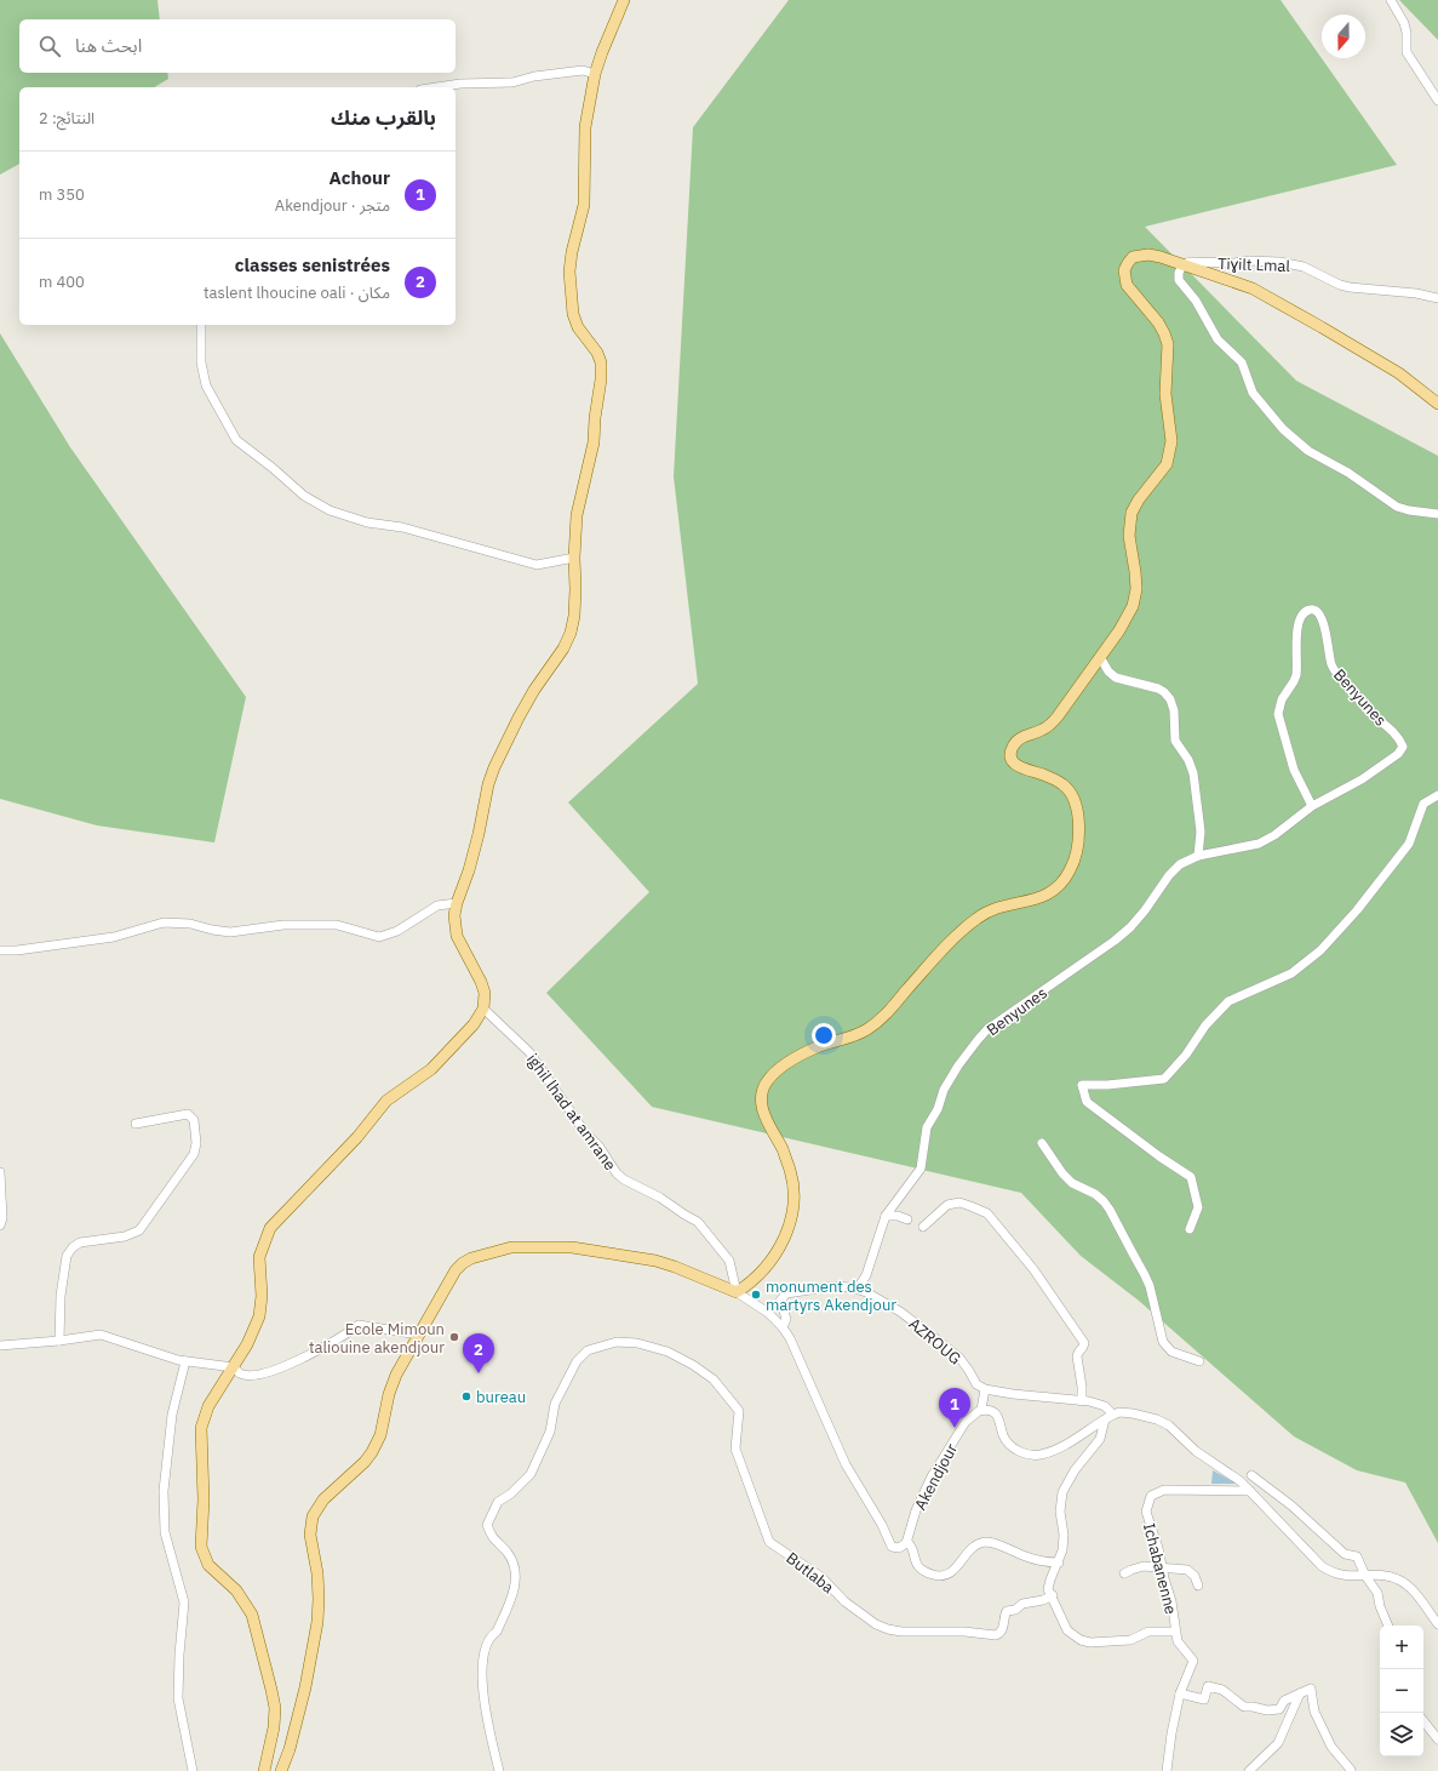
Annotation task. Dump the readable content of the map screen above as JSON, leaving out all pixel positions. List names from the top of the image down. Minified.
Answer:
{"streets":{"street":["Tiɣilt Lmal","Benyunes","ighil lhad at amrane","AZROUG","Akendjour","Ichabanenne","Butlaba"]},"crossings":[["Benyunes","AZROUG"]],"places":["monument des martyrs Akendjour","Ecole Mimoun taliouine akendjour","bureau"],"north":"bottom","page":{"search":"ابحث هنا","heading":["بالقرب منك","النتائج: 2"],"list":[{"mark":"1","name":"Achour","note":"متجر · Akendjour","value":"350 m"},{"mark":"2","name":"classes senistrées","note":"مكان · taslent lhoucine oali","value":"400 m"}],"pins":["2","1"],"map_buttons":["+","−"]}}
